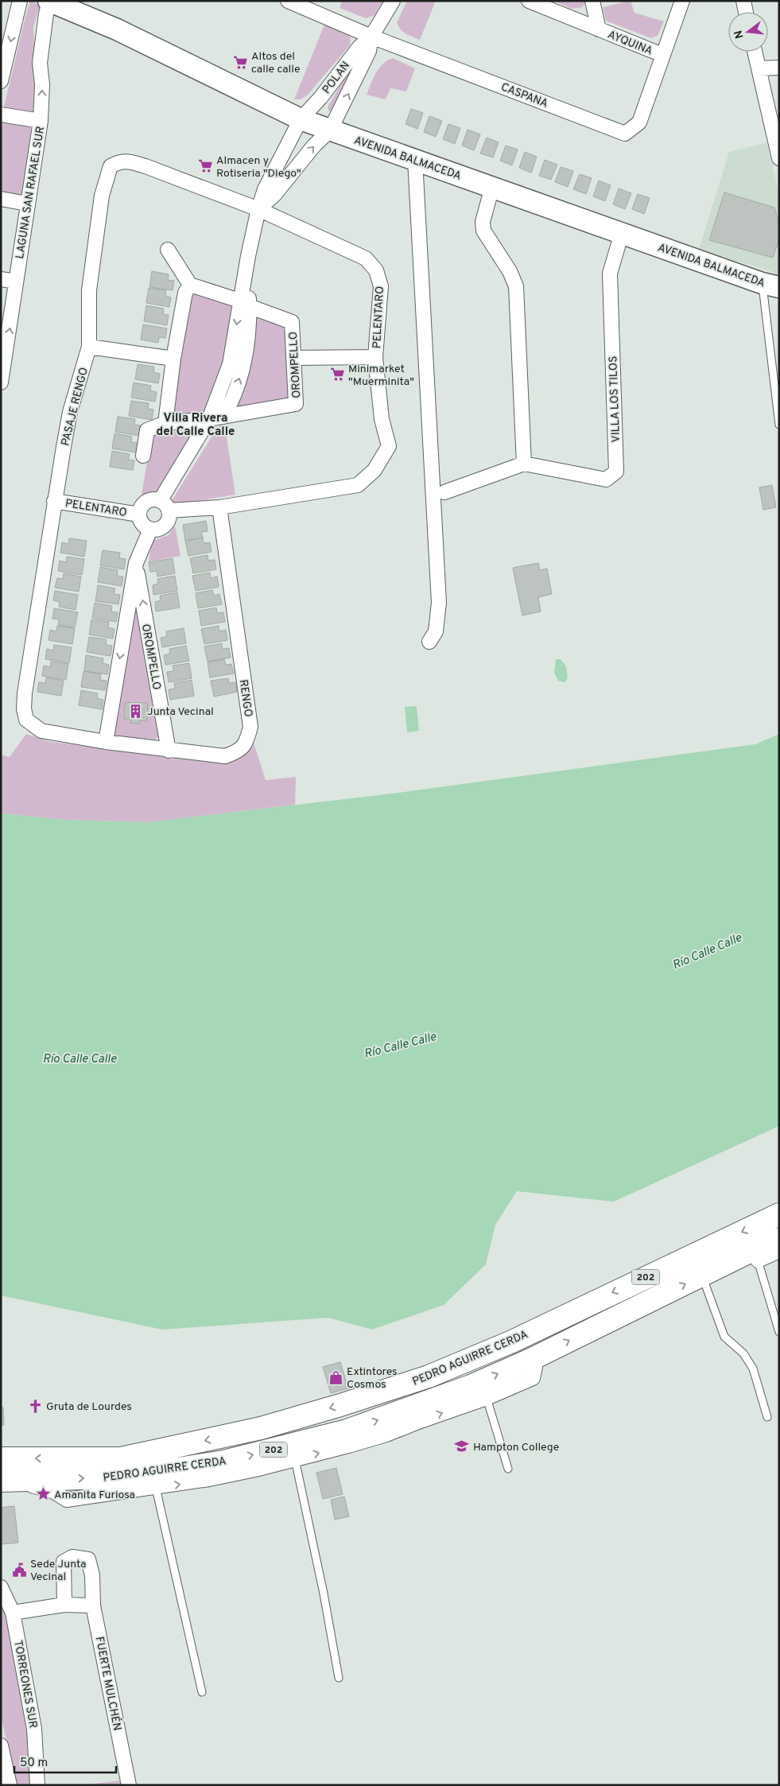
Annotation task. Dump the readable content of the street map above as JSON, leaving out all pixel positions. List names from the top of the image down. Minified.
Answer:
{"streets":{"highway":["202","PEDRO AGUIRRE CERDA"],"main road":["AVENIDA BALMACEDA"],"street":["AYQUINA","POLAN","CASPANA","LAGUNA SAN RAFAEL SUR","PELENTARO","OROMPELLO","VILLA LOS TILOS","PASAJE RENGO","RENGO","FUERTE MULCHÉN","TORREONES SUR"]},"crossings":[["AYQUINA","CASPANA"],["POLAN","CASPANA"],["POLAN","AVENIDA BALMACEDA"],["AVENIDA BALMACEDA","LAGUNA SAN RAFAEL SUR"],["AVENIDA BALMACEDA","VILLA LOS TILOS"],["PELENTARO","OROMPELLO"],["PELENTARO","PASAJE RENGO"],["PELENTARO","RENGO"],["OROMPELLO","PASAJE RENGO"],["OROMPELLO","RENGO"],["PASAJE RENGO","RENGO"]],"districts":["Villa Rivera del Calle Calle"],"water":["Río Calle Calle"],"places":{"supermarket":["Altos del calle calle","Almacen y Rotiseria \"Diego\"","Minimarket \"Muerminita\""],"building":["Junta Vecinal"],"shop":["Extintores Cosmos"],"church":["Gruta de Lourdes"],"school or university":["Hampton College"],"place":["Amanita Furiosa"],"public building":["Sede Junta Vecinal"]},"scale_bar":"50 m","north":"left"}
